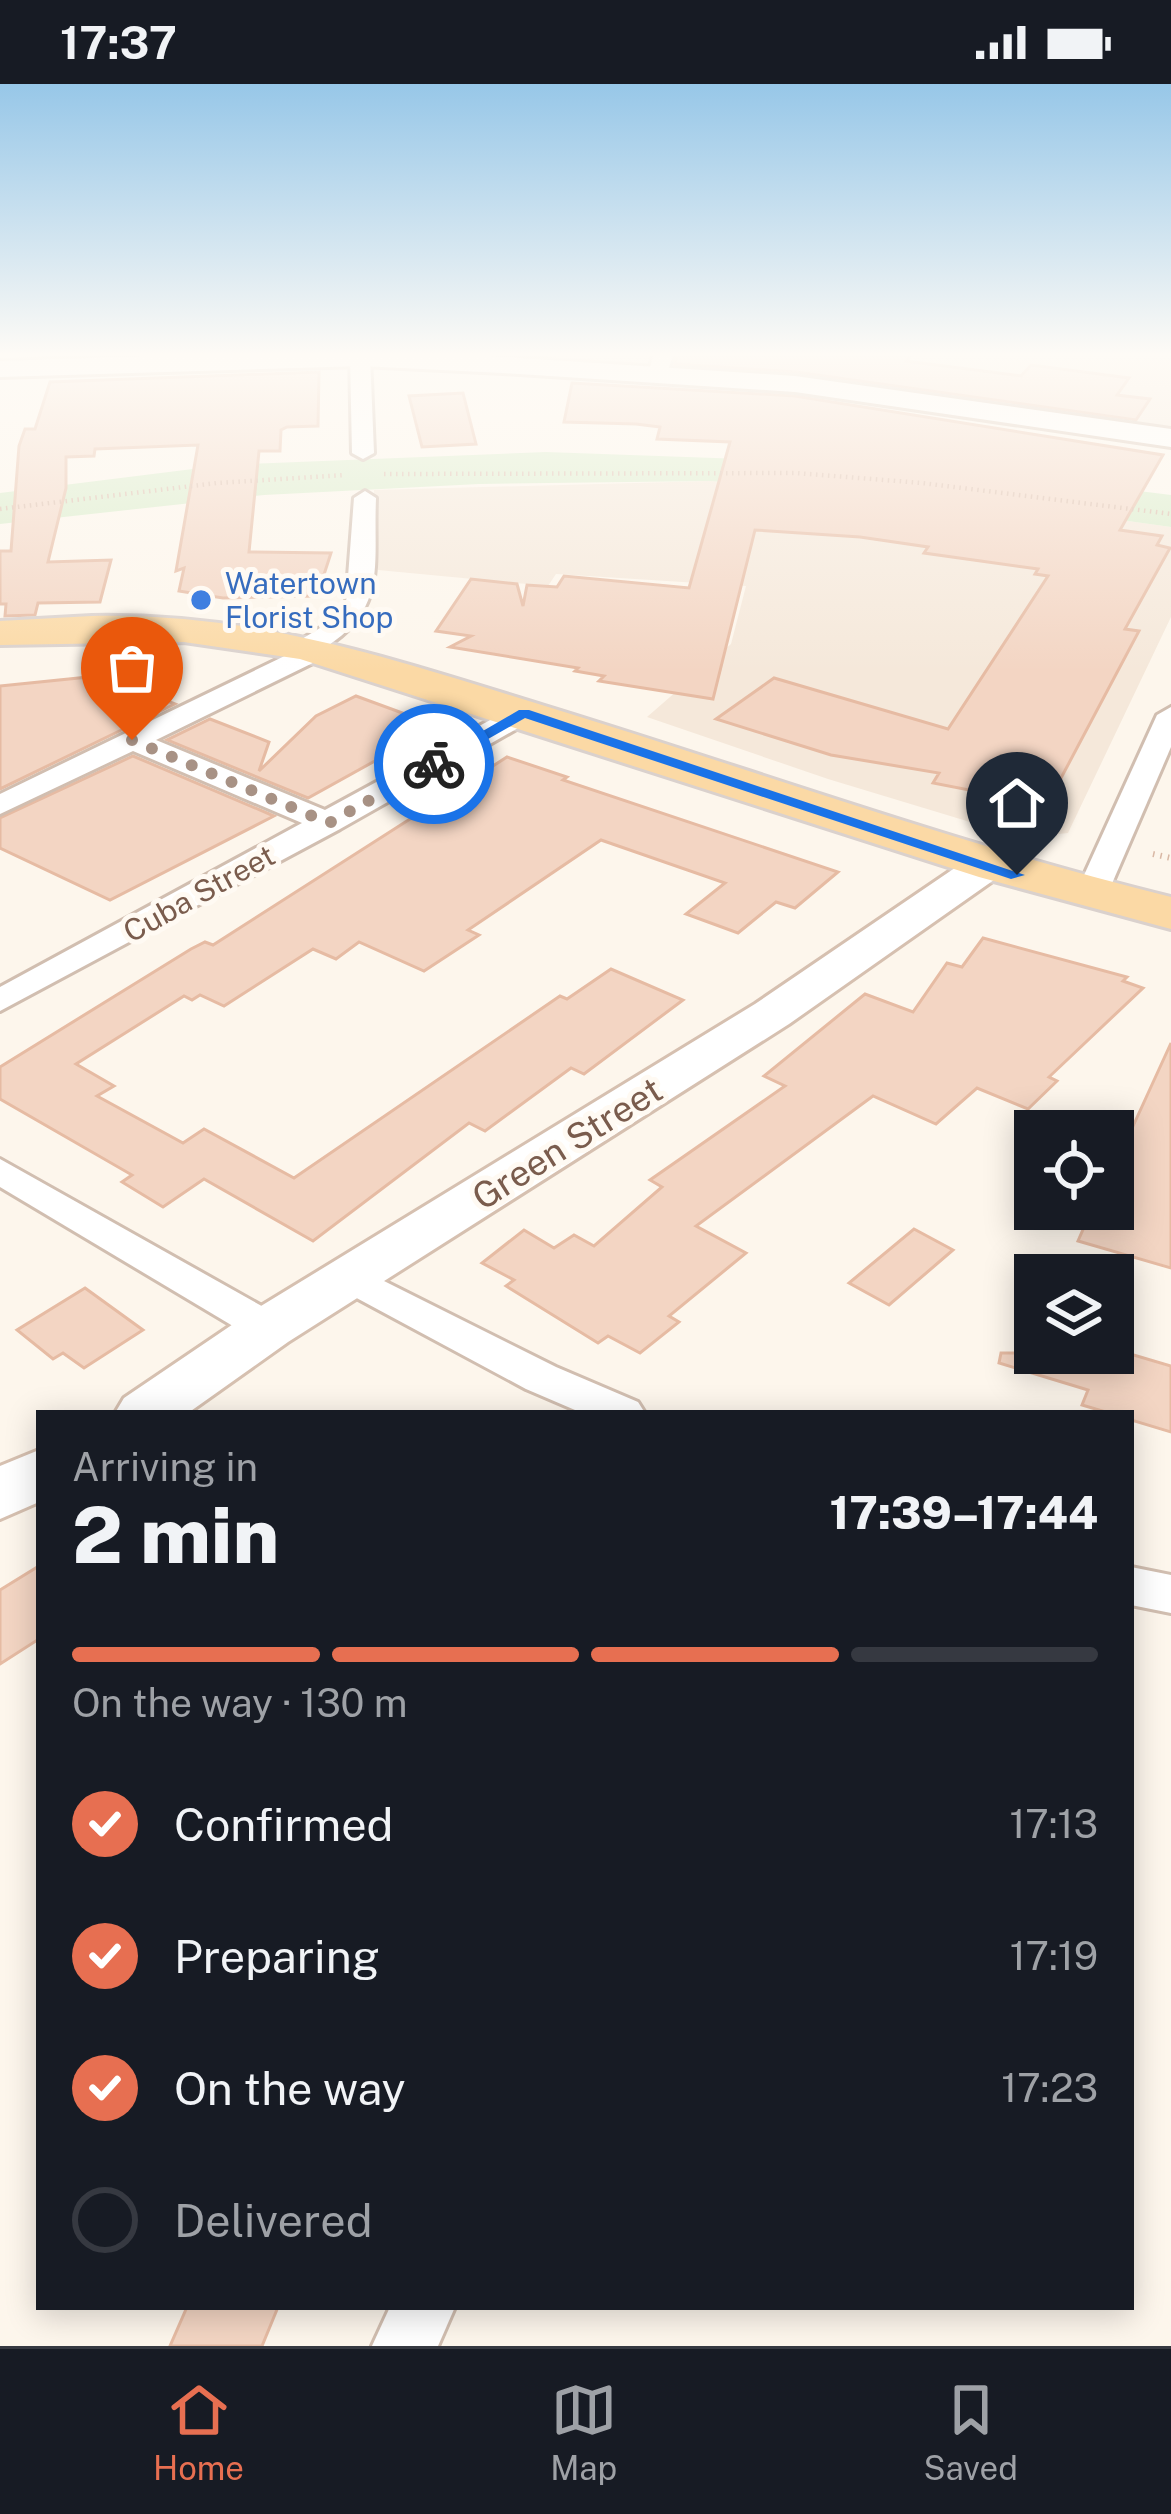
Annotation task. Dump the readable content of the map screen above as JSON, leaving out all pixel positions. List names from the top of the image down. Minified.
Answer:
{"streets":{"street":["Cuba Street","Green Street"]},"places":["Watertown Florist Shop"],"page":{"status":"17:37","heading":["2 min","Arriving in","17:39–17:44"],"bar":"On the way · 130 m","list":[["Confirmed","17:13"],["Preparing","17:19"],["On the way","17:23"],"Delivered"],"tabs":["Home","Map","Saved"]}}
